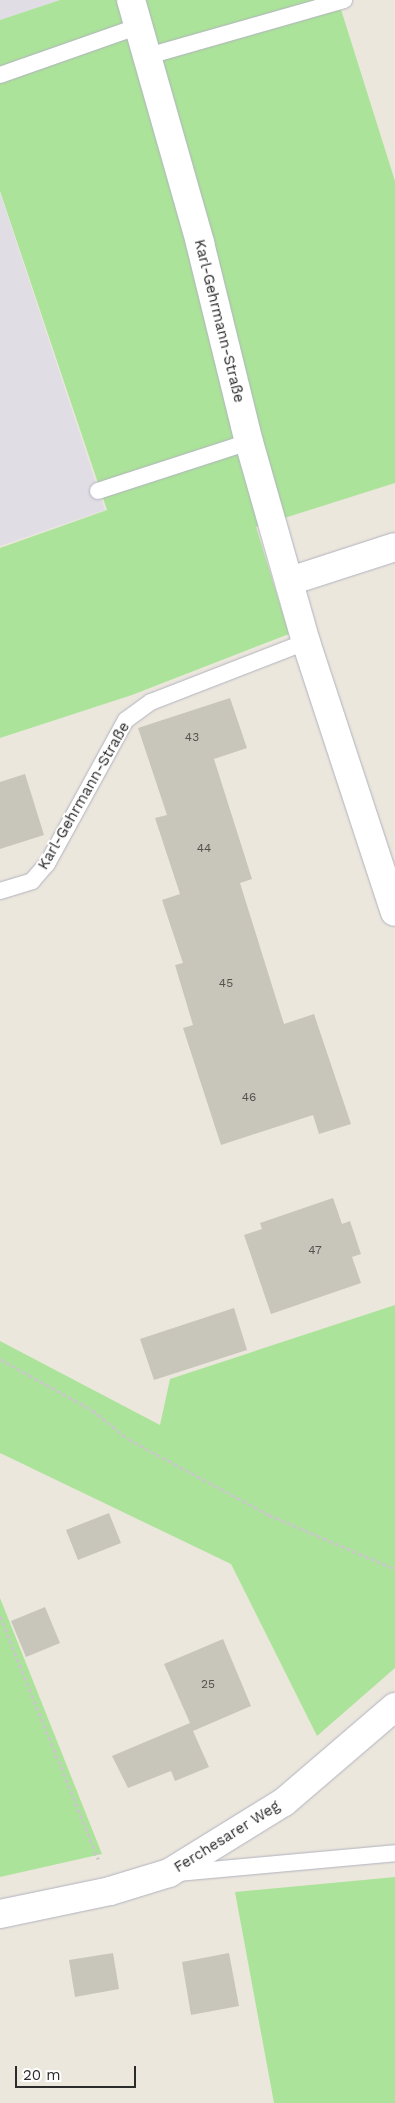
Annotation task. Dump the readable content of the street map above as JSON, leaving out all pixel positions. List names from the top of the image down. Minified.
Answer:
{"streets":{"street":["Karl-Gehrmann-Straße","Ferchesarer Weg"]},"house_numbers":["43","44","45","46","47","25"],"scale_bar":"20 m"}
